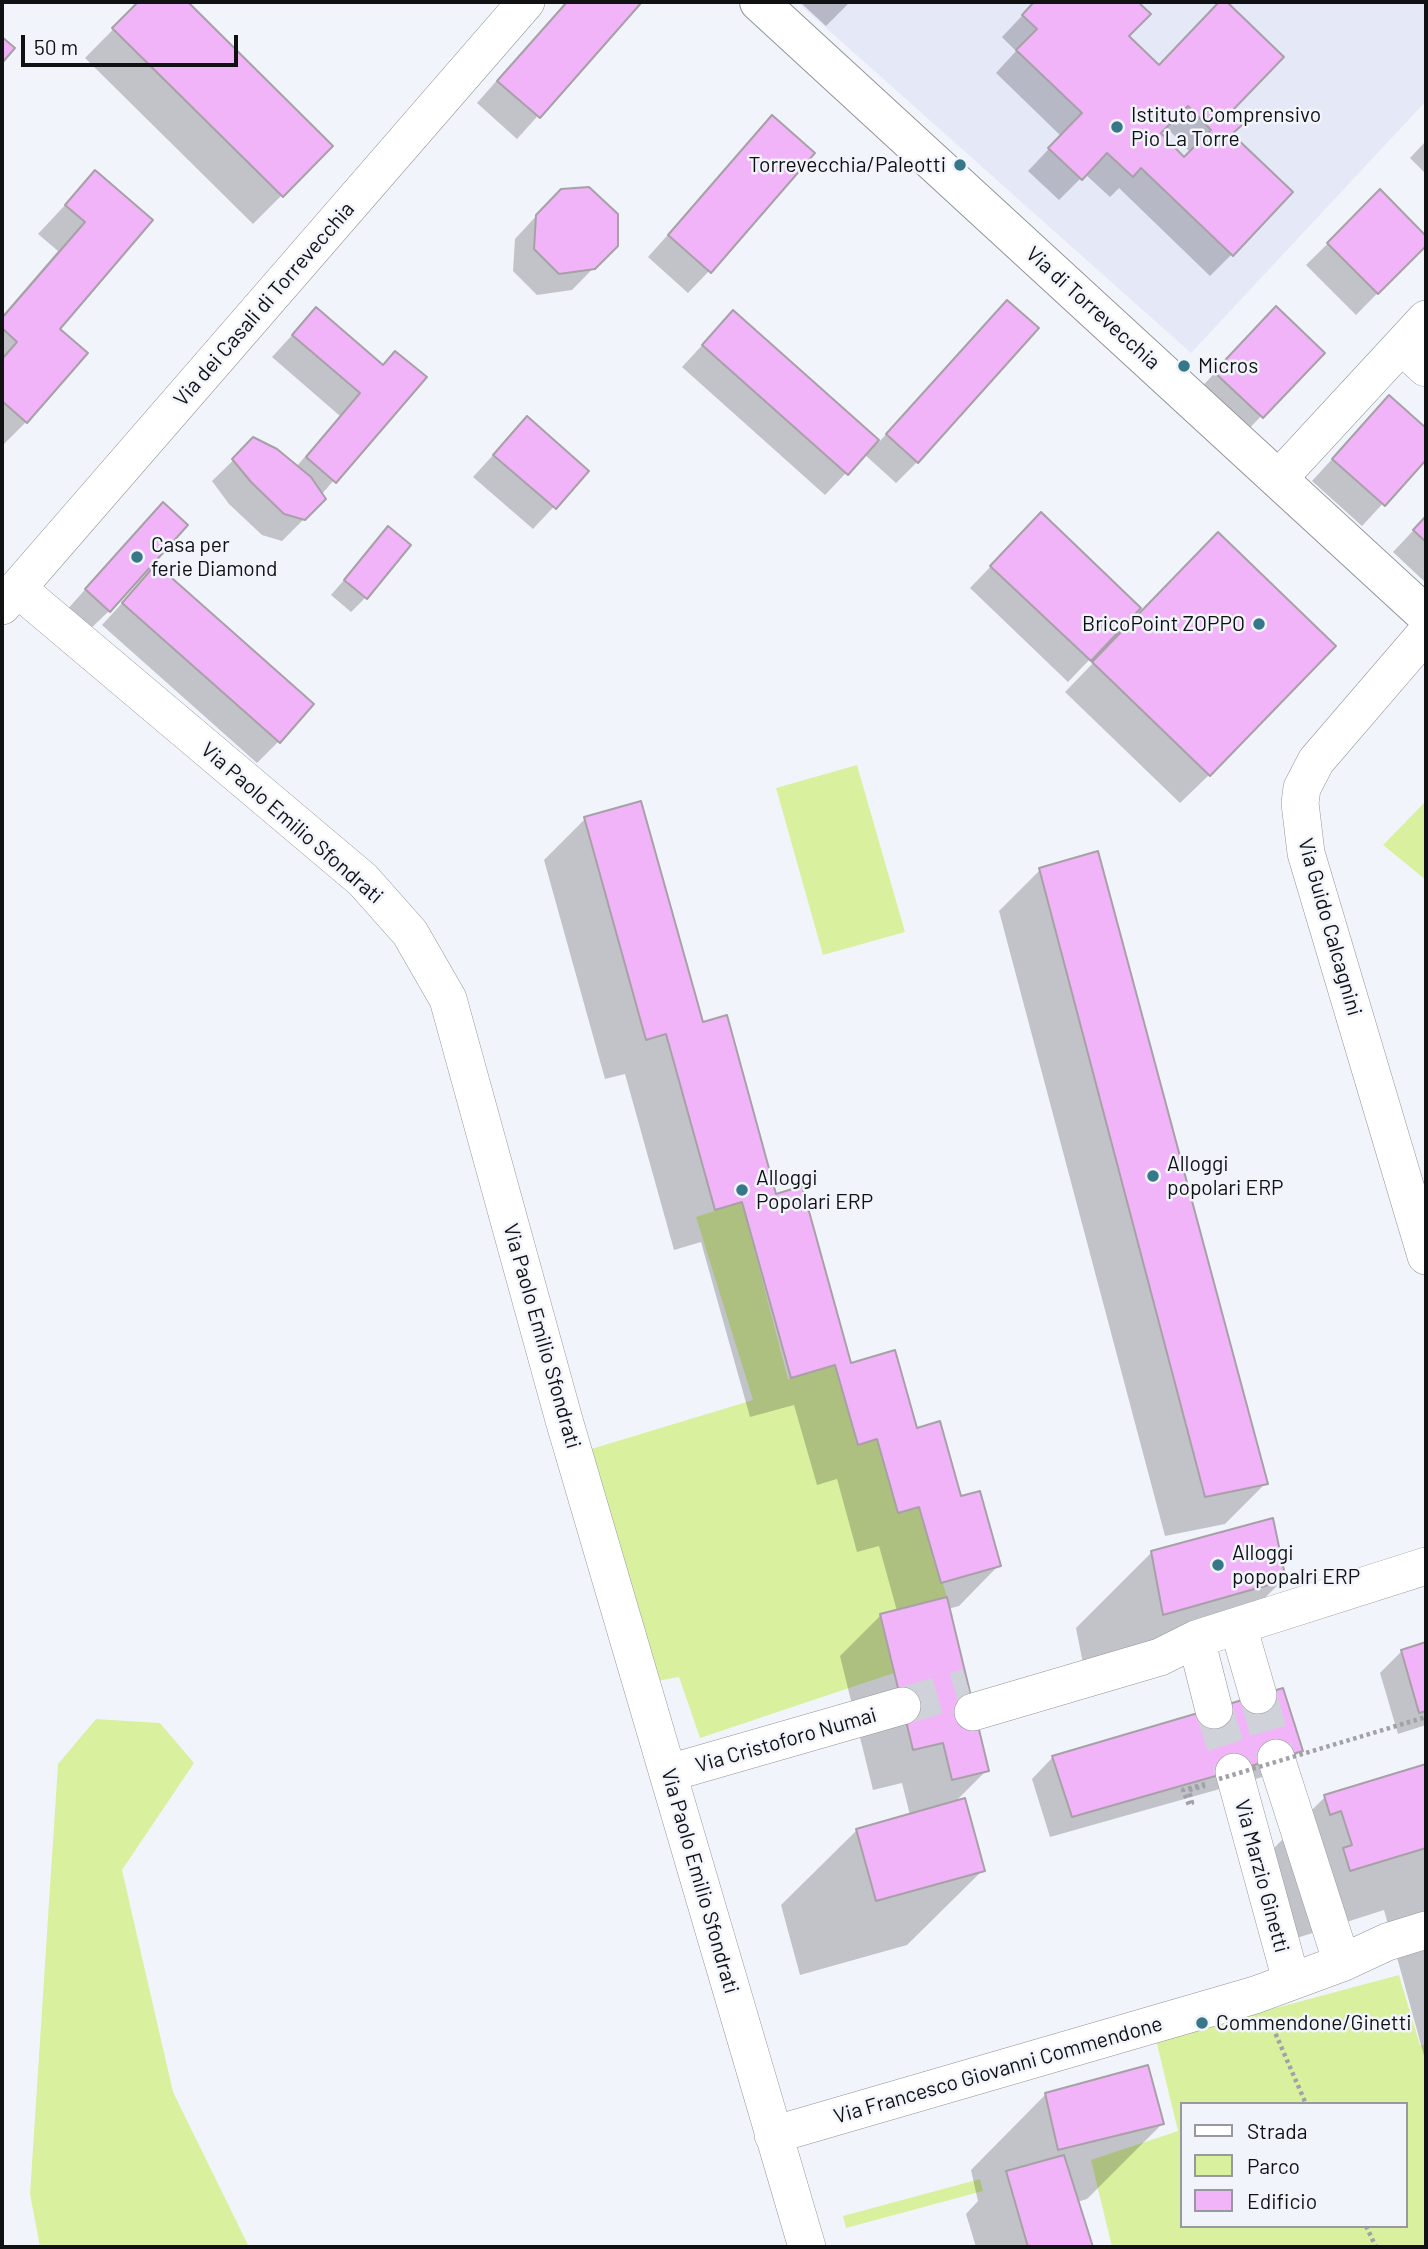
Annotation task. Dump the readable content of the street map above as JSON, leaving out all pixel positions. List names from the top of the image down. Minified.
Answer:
{"streets":{"main road":["Via di Torrevecchia"],"street":["Via dei Casali di Torrevecchia","Via Paolo Emilio Sfondrati","Via Guido Calcagnini","Via Cristoforo Numai","Via Marzio Ginetti","Via Francesco Giovanni Commendone"]},"crossings":[["Via dei Casali di Torrevecchia","Via Paolo Emilio Sfondrati"],["Via Paolo Emilio Sfondrati","Via Cristoforo Numai"],["Via Paolo Emilio Sfondrati","Via Francesco Giovanni Commendone"],["Via Marzio Ginetti","Via Francesco Giovanni Commendone"]],"places":["Istituto Comprensivo Pio La Torre","Torrevecchia/Paleotti","Micros","Casa per ferie Diamond","BricoPoint ZOPPO","Alloggi popolari ERP","Alloggi Popolari ERP","Alloggi popopalri ERP","Commendone/Ginetti"],"legend":["Strada","Parco","Edificio"],"scale_bar":"50 m"}
